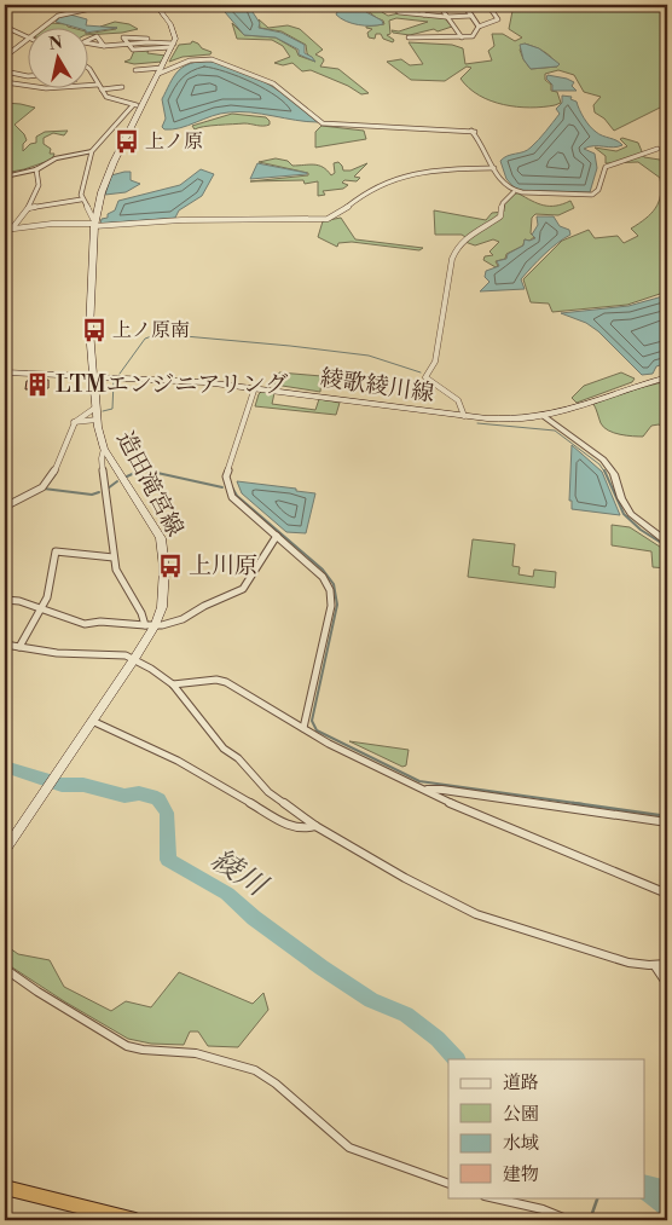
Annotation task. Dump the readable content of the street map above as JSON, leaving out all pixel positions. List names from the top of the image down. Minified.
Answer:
{"streets":{"main road":["綾歌綾川線","造田滝宮線"]},"crossings":[["綾歌綾川線","造田滝宮線"]],"water":["綾川"],"places":{"bus stop":["上ノ原","上ノ原南","上川原"],"building":["LTMエンジニアリング"]},"legend":["道路","公園","水域","建物"],"north":"top"}
